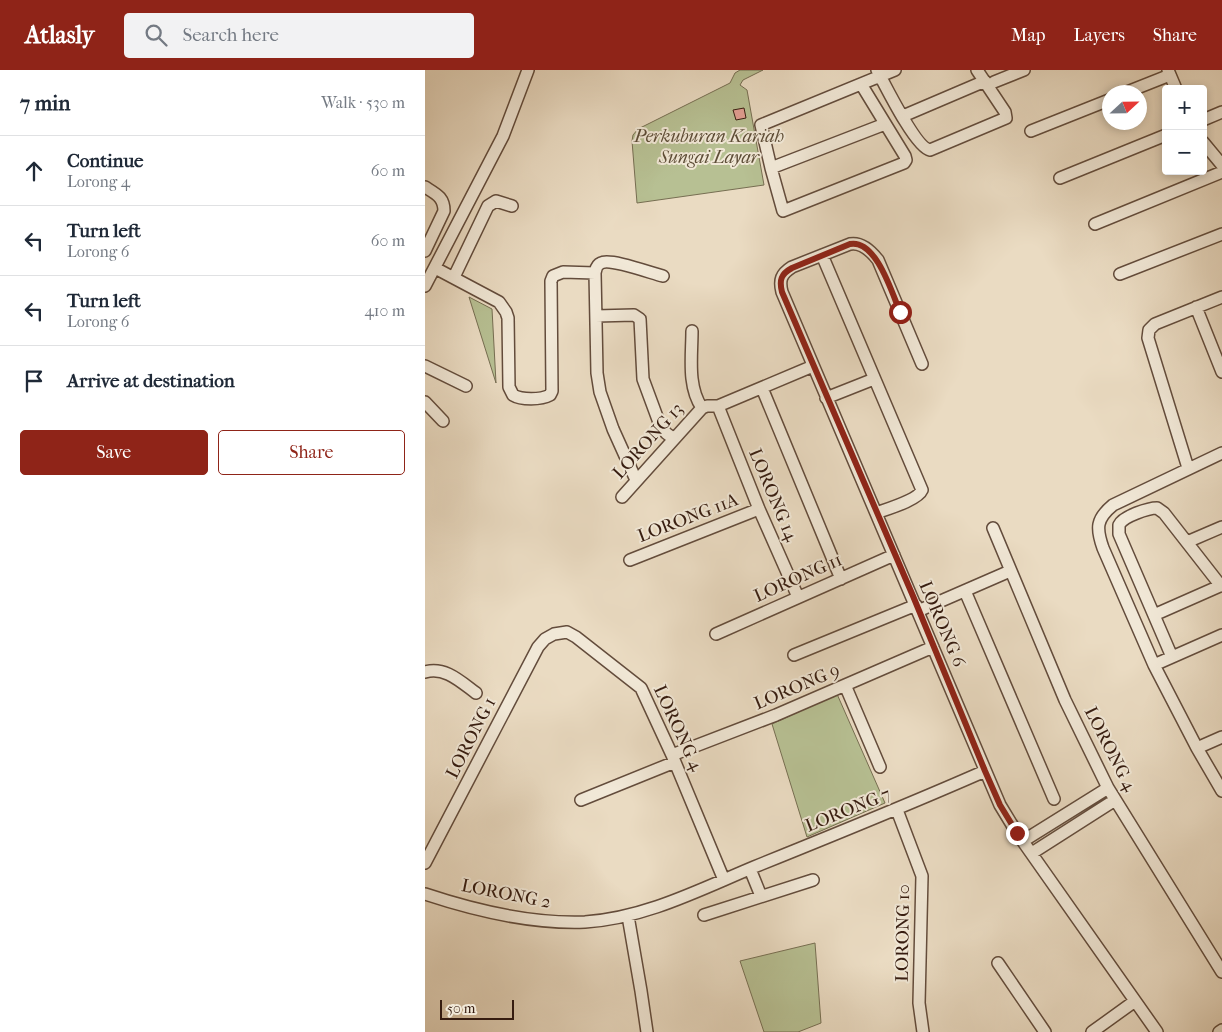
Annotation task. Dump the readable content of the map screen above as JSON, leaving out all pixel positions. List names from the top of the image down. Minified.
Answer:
{"streets":{"street":["LORONG 13","LORONG 14","LORONG 11A","LORONG 11","LORONG 6","LORONG 9","LORONG 4","LORONG 1","LORONG 7","LORONG 2","LORONG 10"]},"crossings":[["LORONG 13","LORONG 14"],["LORONG 13","LORONG 6"],["LORONG 14","LORONG 11A"],["LORONG 14","LORONG 11"],["LORONG 11","LORONG 6"],["LORONG 6","LORONG 9"],["LORONG 6","LORONG 7"],["LORONG 9","LORONG 4"],["LORONG 4","LORONG 1"],["LORONG 4","LORONG 7"],["LORONG 4","LORONG 2"],["LORONG 7","LORONG 2"],["LORONG 7","LORONG 10"]],"parks":["Perkuburan Kariah Sungai Layar"],"scale_bar":"50 m","north":"right","page":{"header":"Atlasly","search":"Search here","nav":["Map","Layers","Share"],"heading":["7 min","Walk · 530 m"],"map_buttons":["+","−"],"list":[["Continue","Lorong 4","60 m"],["Turn left","Lorong 6","60 m"],["Turn left","Lorong 6","410 m"],"Arrive at destination"],"buttons":["Save","Share"],"scale":"50 m"}}
